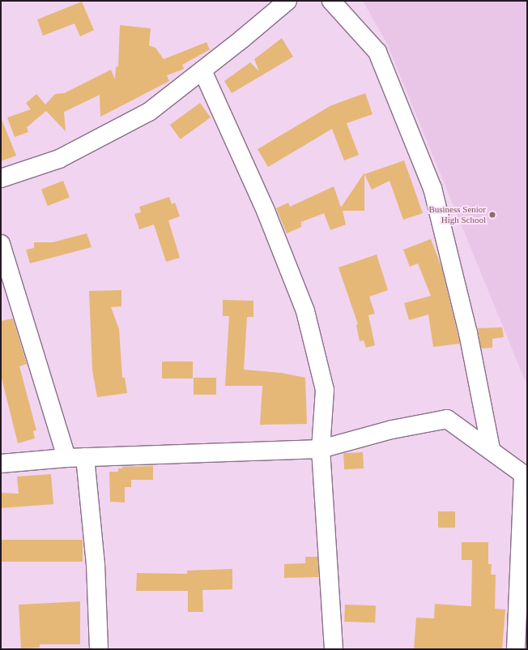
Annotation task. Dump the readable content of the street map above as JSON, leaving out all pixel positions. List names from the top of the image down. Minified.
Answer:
{"places":["Business Senior High School"]}
